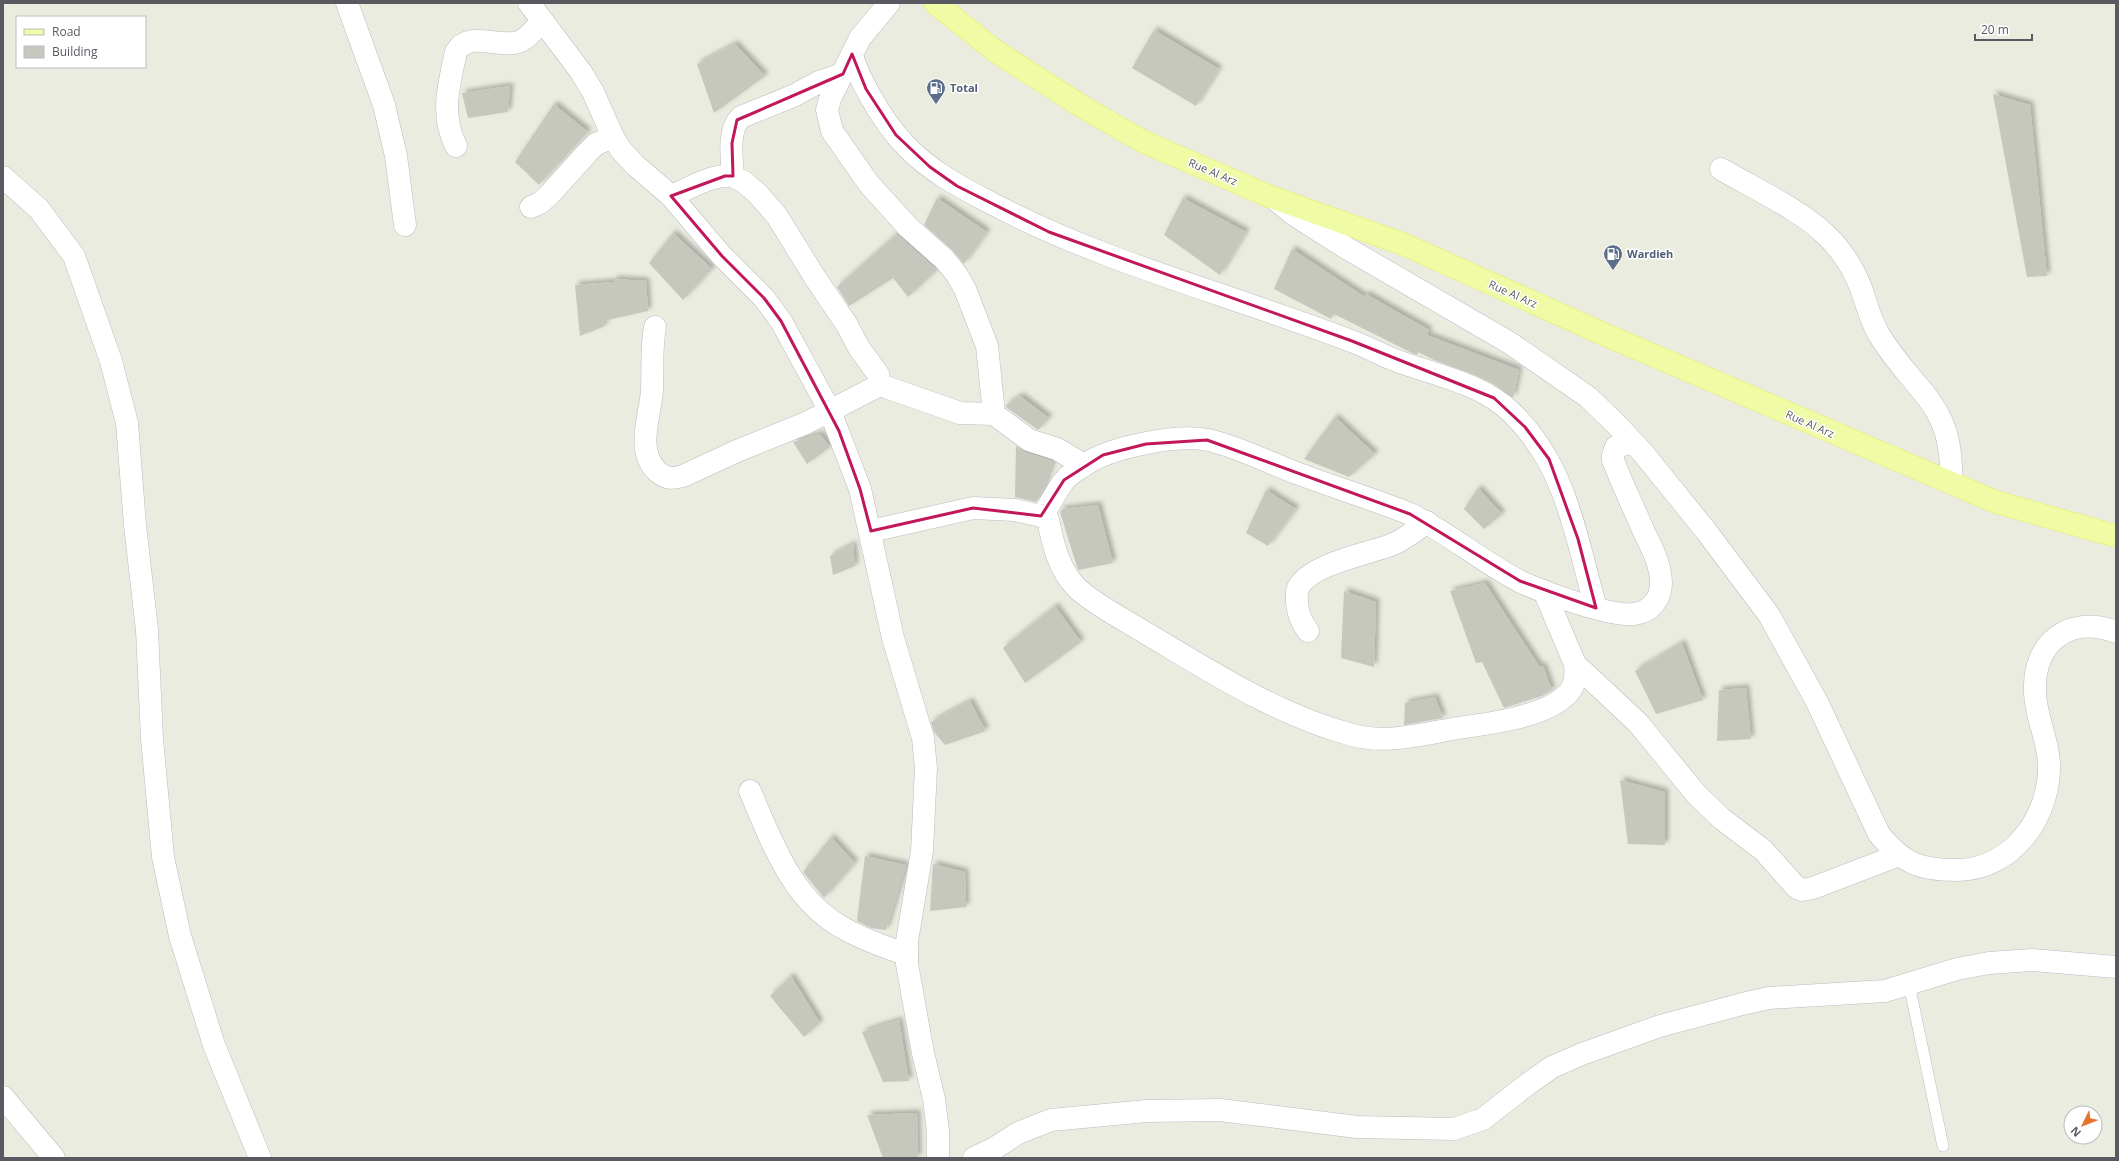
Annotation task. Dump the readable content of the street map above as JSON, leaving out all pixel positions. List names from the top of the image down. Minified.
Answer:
{"streets":{"main road":["Rue Al Arz"]},"places":{"fuel station":["Total","Wardieh"]},"legend":["Road","Building"],"scale_bar":"20 m","north":"bottom left"}
